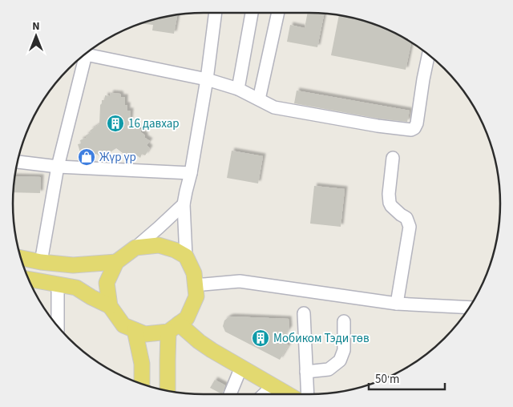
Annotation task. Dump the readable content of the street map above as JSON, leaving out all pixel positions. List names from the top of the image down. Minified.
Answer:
{"places":{"building":["16 давхар","Мобиком Тэди төв"],"shop":["Жүр үр"]},"scale_bar":"50 m","north":"top"}
